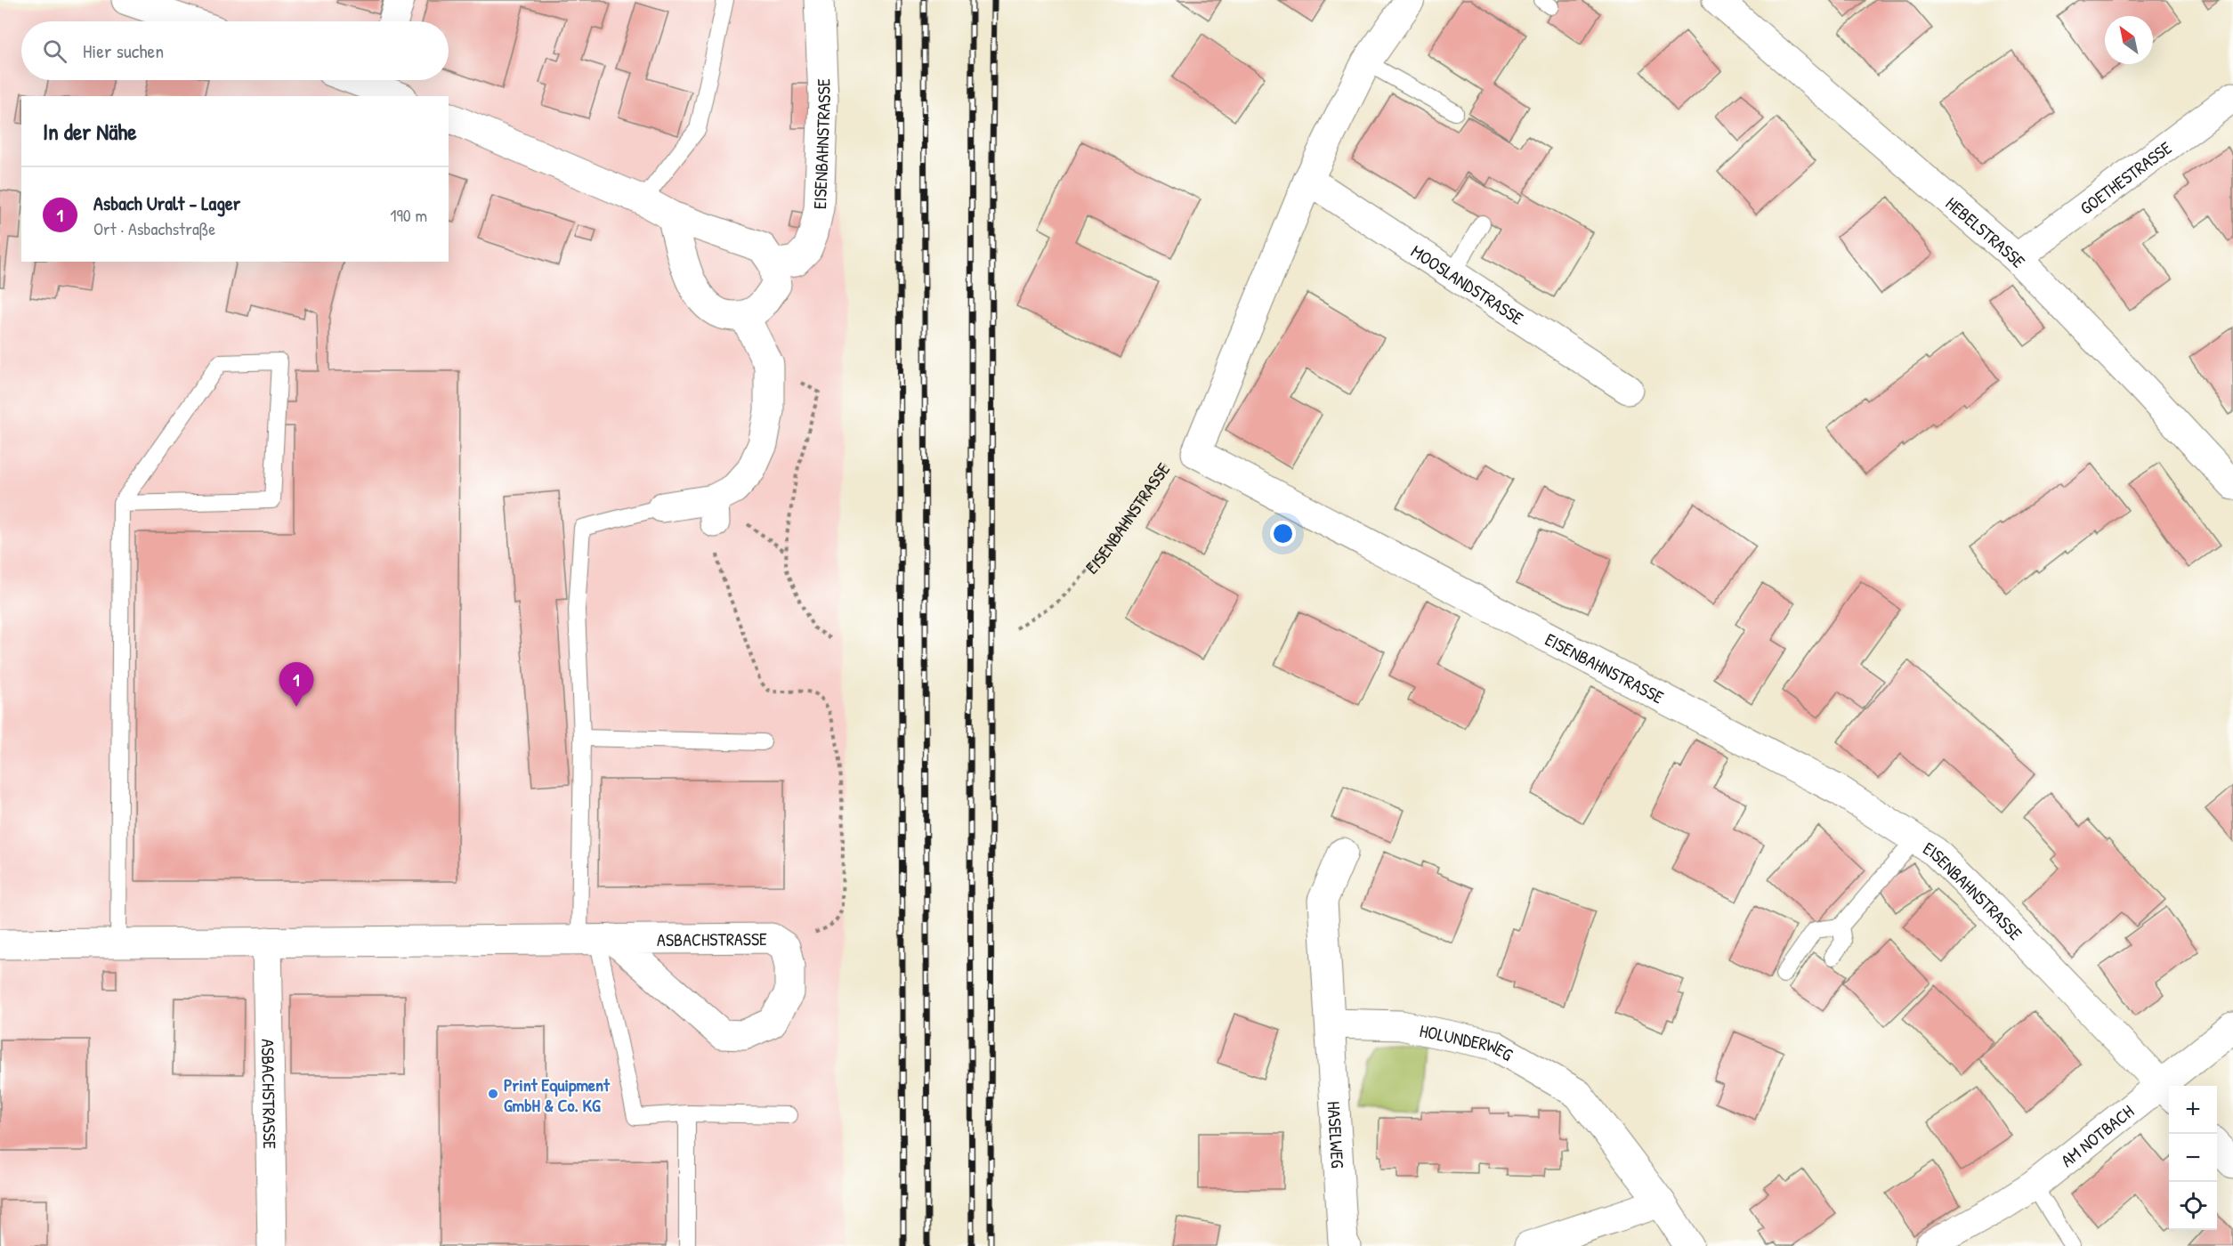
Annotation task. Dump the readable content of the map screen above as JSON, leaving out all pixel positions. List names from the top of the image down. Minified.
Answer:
{"streets":{"street":["EISENBAHNSTRASSE","GOETHESTRASSE","HEBELSTRASSE","MOOSLANDSTRASSE","ASBACHSTRASSE","HOLUNDERWEG","HASELWEG","AM NOTBACH"]},"crossings":[["EISENBAHNSTRASSE","AM NOTBACH"],["GOETHESTRASSE","HEBELSTRASSE"],["HOLUNDERWEG","HASELWEG"]],"places":["Print Equipment GmbH & Co. KG"],"north":"top left","page":{"search":"Hier suchen","heading":"In der Nähe","list":[{"mark":"1","name":"Asbach Uralt - Lager","note":"Ort · Asbachstraße","value":"190 m"}],"pins":"1","map_buttons":["+","−"]}}
